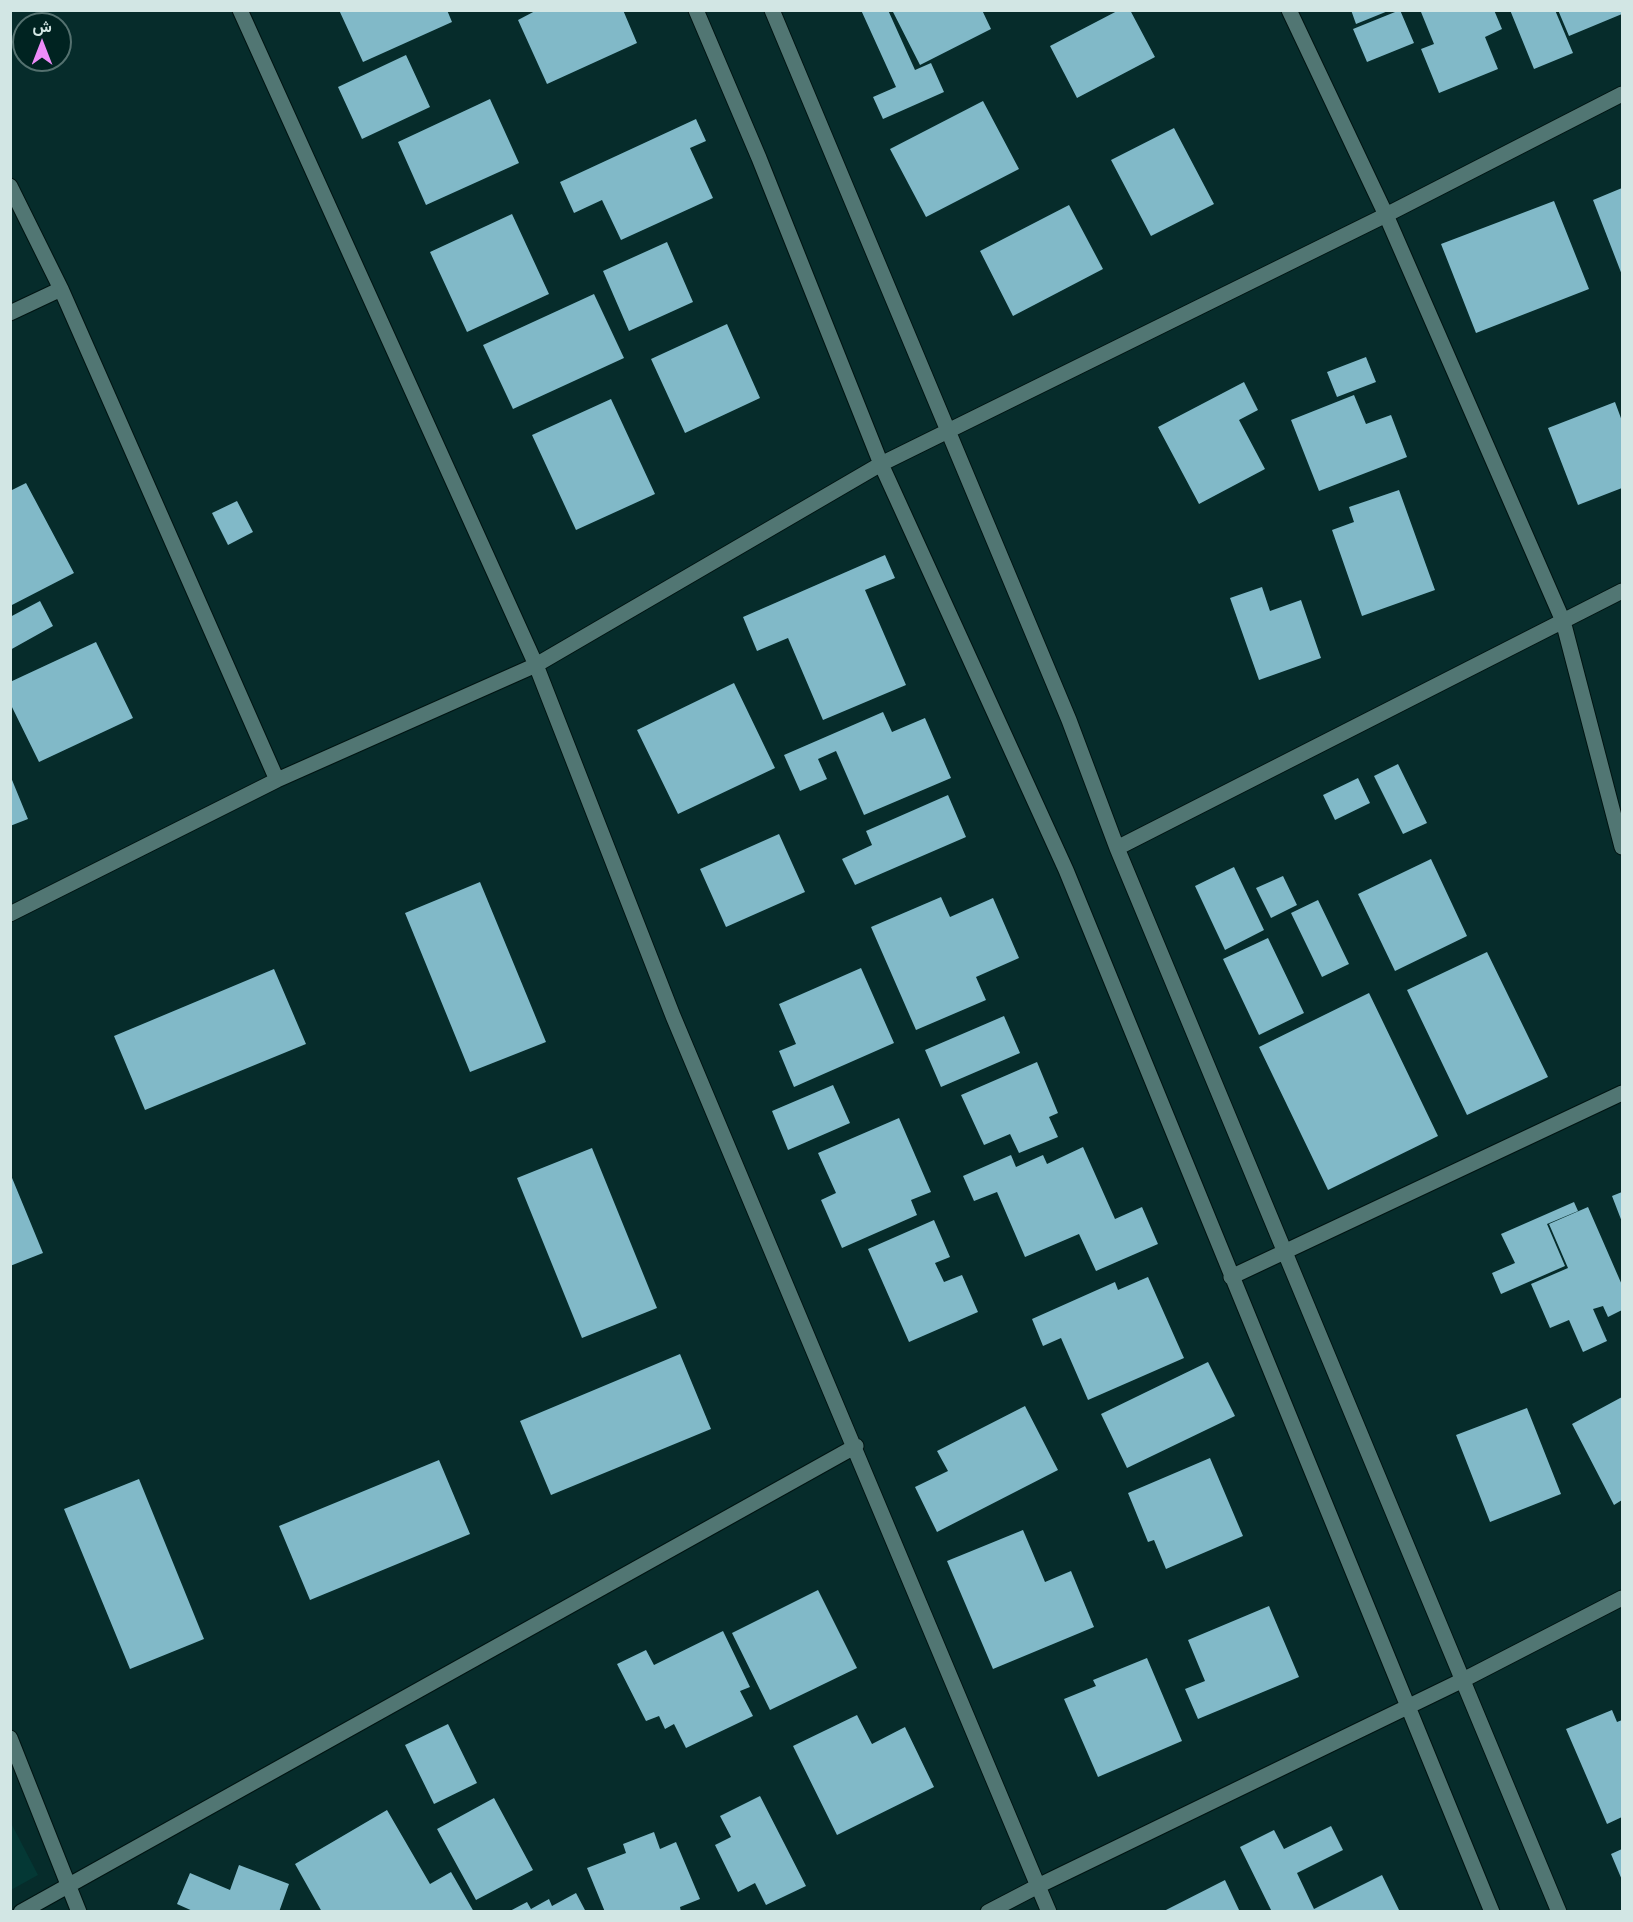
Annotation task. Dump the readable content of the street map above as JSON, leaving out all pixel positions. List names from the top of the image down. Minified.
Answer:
{"north":"top"}
